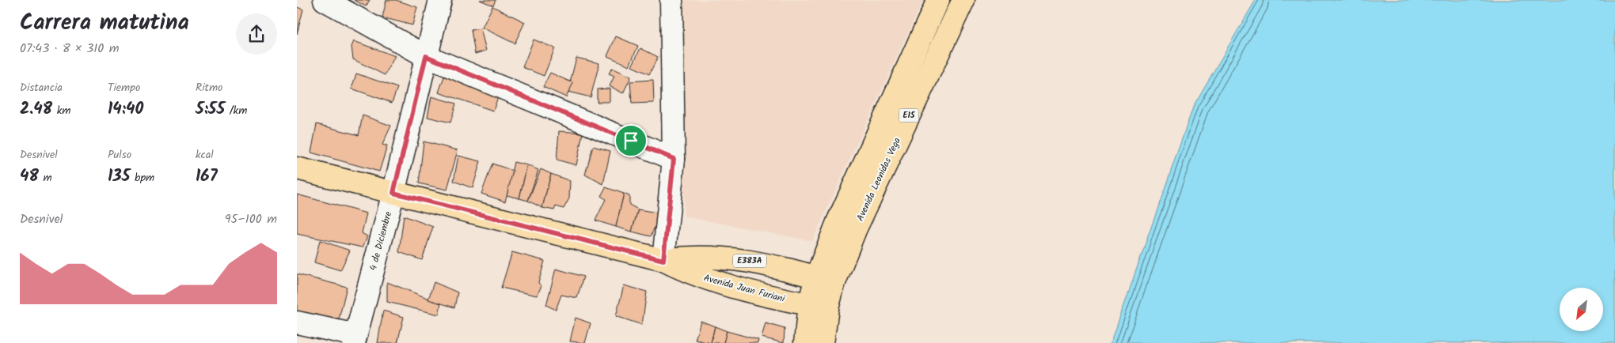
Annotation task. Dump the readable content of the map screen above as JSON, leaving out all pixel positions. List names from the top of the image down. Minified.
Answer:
{"streets":{"main road":["E15","Avenida Leonidas Vega","E383A","Avenida Juan Furiani"],"street":["4 de Diciembre"]},"crossings":[["Avenida Leonidas Vega","Avenida Juan Furiani"],["4 de Diciembre","Avenida Juan Furiani"]],"north":"bottom left","page":{"heading":["Carrera matutina","07:43 · 8 × 310 m"],"stats":[["Distancia","2.48 km"],["Tiempo","14:40"],["Ritmo","5:55 /km"],["Desnivel","48 m"],["Pulso","135 bpm"],["kcal","167"]],"chart":["Desnivel","95–100 m"]}}
